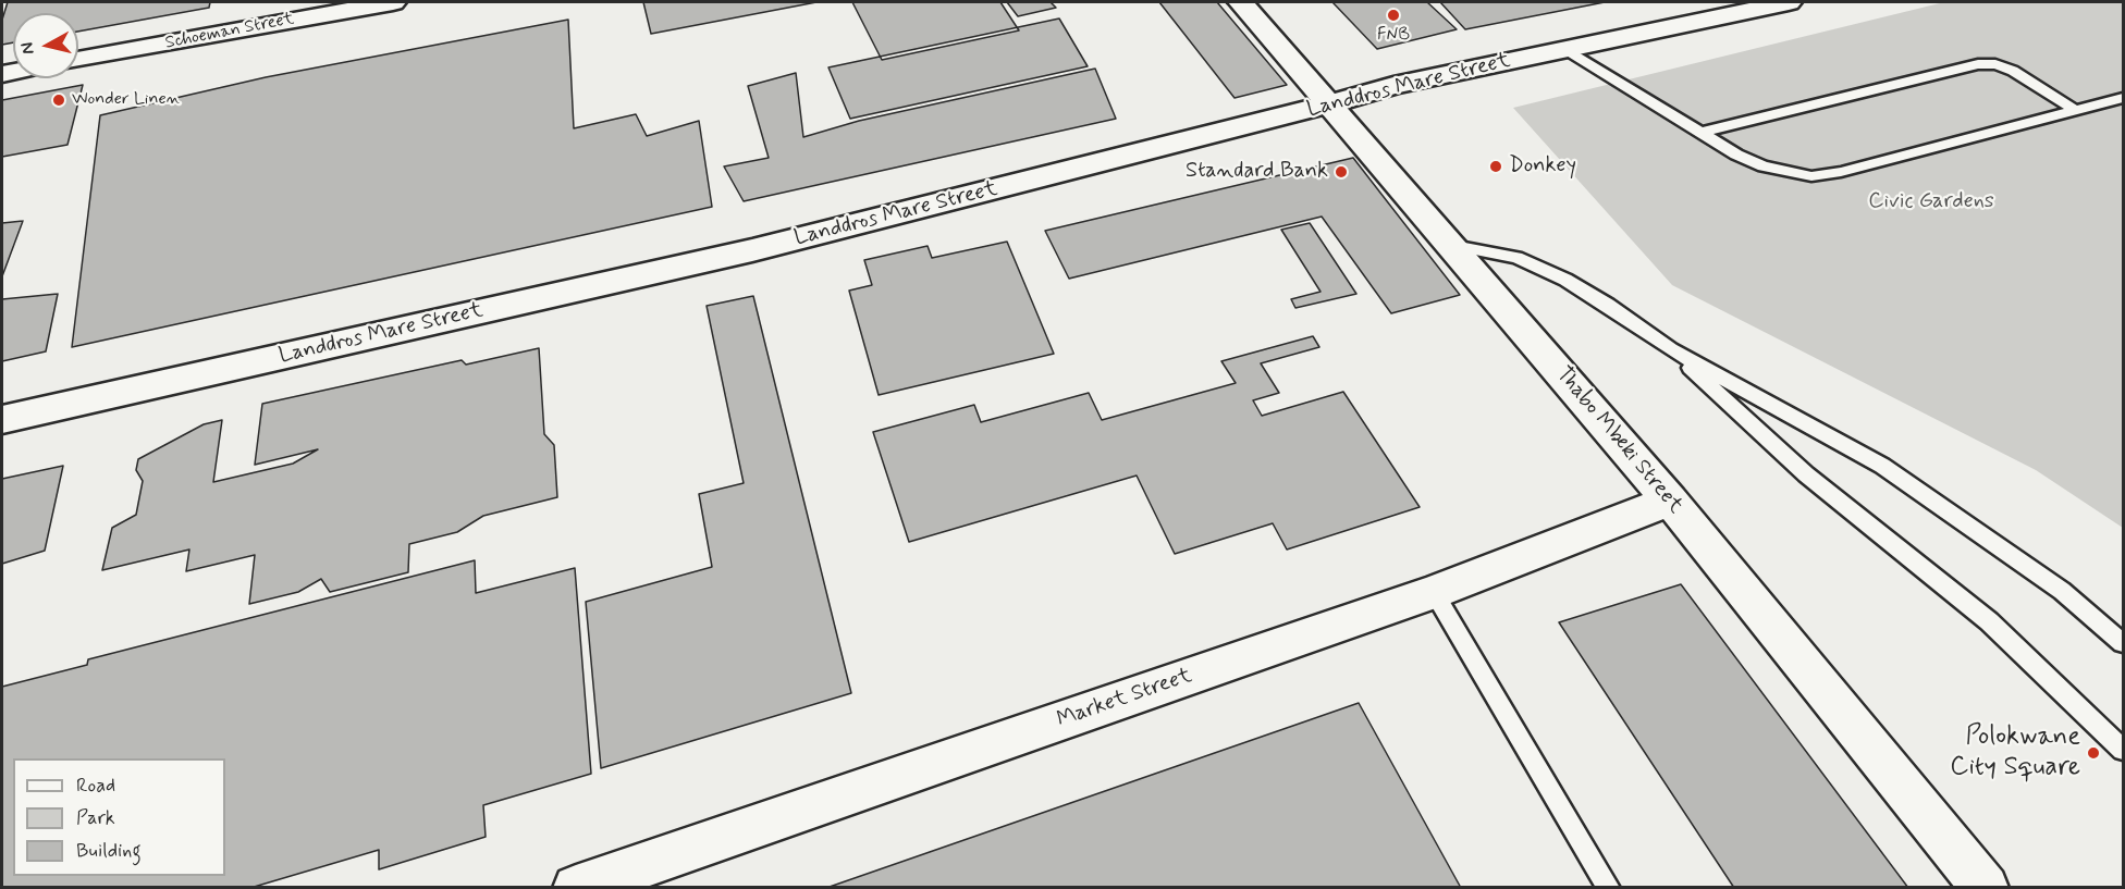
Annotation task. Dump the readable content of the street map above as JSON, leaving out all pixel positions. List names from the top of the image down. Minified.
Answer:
{"streets":{"main road":["Schoeman Street","Landdros Mare Street","Thabo Mbeki Street","Market Street"]},"crossings":[["Landdros Mare Street","Thabo Mbeki Street"],["Thabo Mbeki Street","Market Street"]],"parks":["Civic Gardens"],"places":["FNB","Wonder Linen","Donkey","Standard Bank","Polokwane City Square"],"legend":["Road","Park","Building"],"north":"left"}
